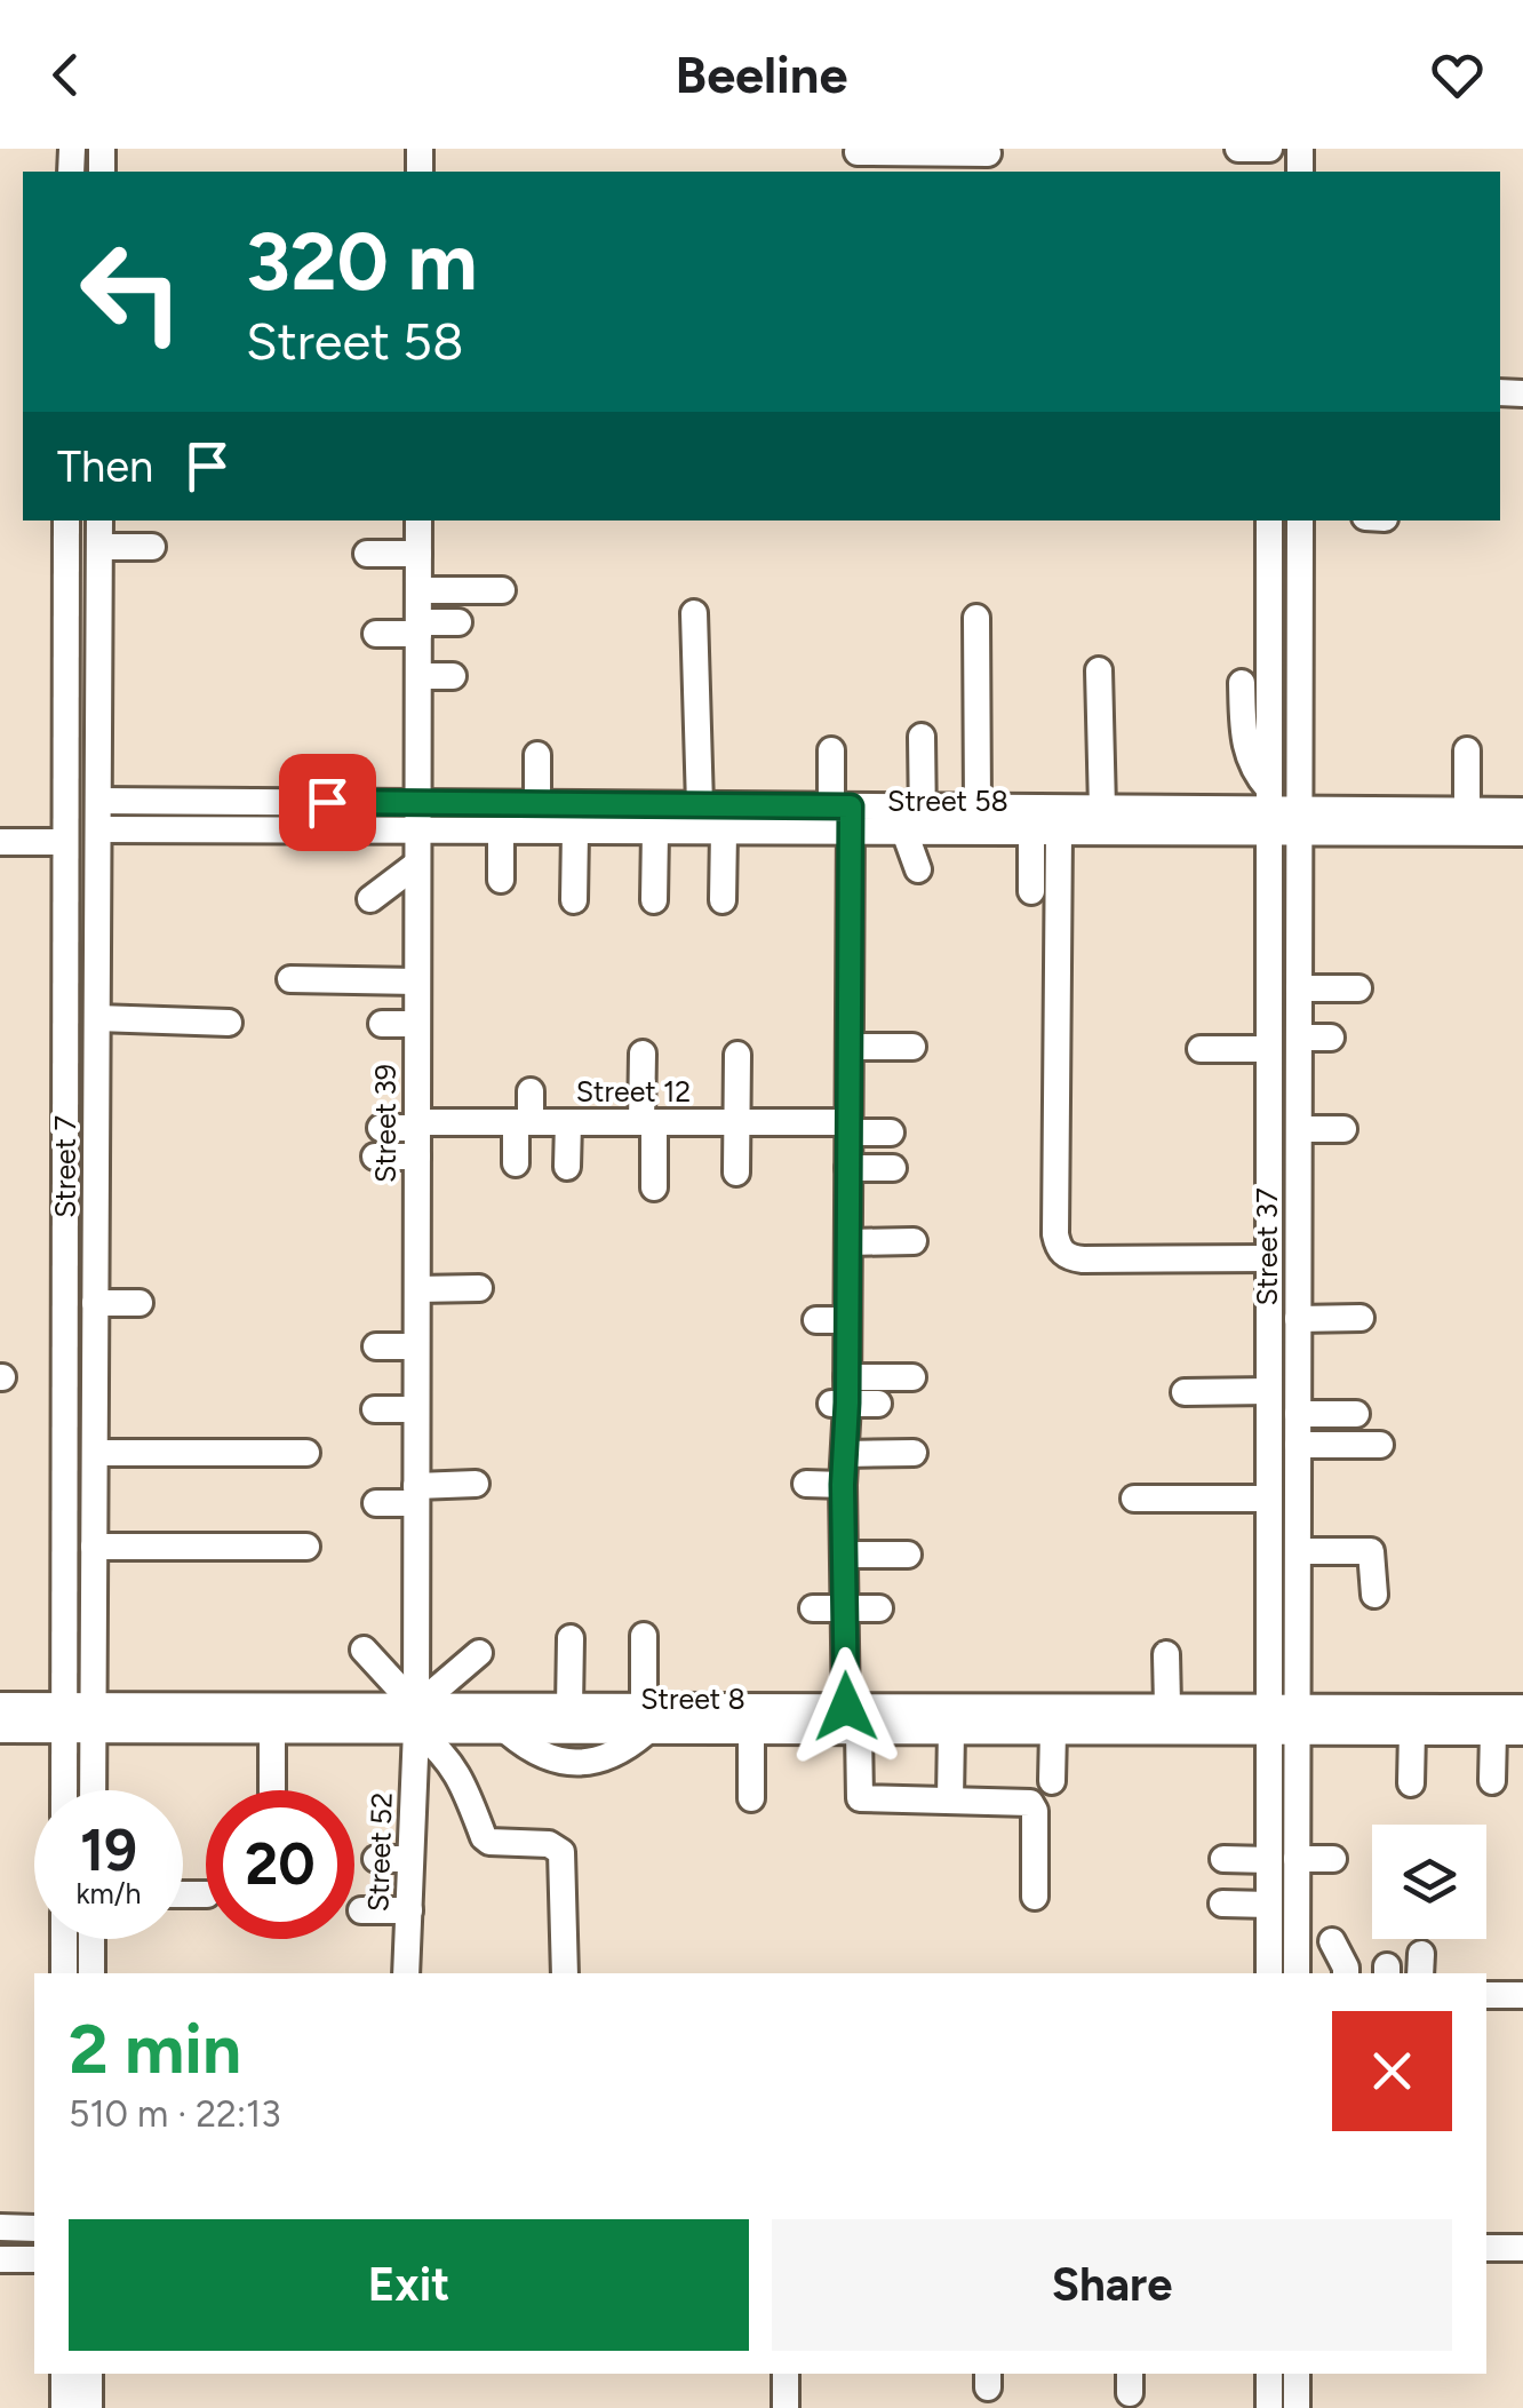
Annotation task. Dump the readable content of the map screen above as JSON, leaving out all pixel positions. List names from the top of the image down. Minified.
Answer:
{"streets":{"street":["Street 58","Street 12","Street 39","Street 7","Street 37","Street 8","Street 52"]},"crossings":[["Street 58","Street 39"],["Street 58","Street 7"],["Street 58","Street 37"],["Street 12","Street 39"],["Street 39","Street 8"],["Street 39","Street 52"],["Street 7","Street 8"],["Street 37","Street 8"],["Street 8","Street 52"]],"page":{"header":"Beeline","turn":["320 m","Street 58"],"then":"Then","speed":"19 km/h","limit":"20","heading":["2 min","510 m · 22:13"],"buttons":["Exit","Share"]}}
